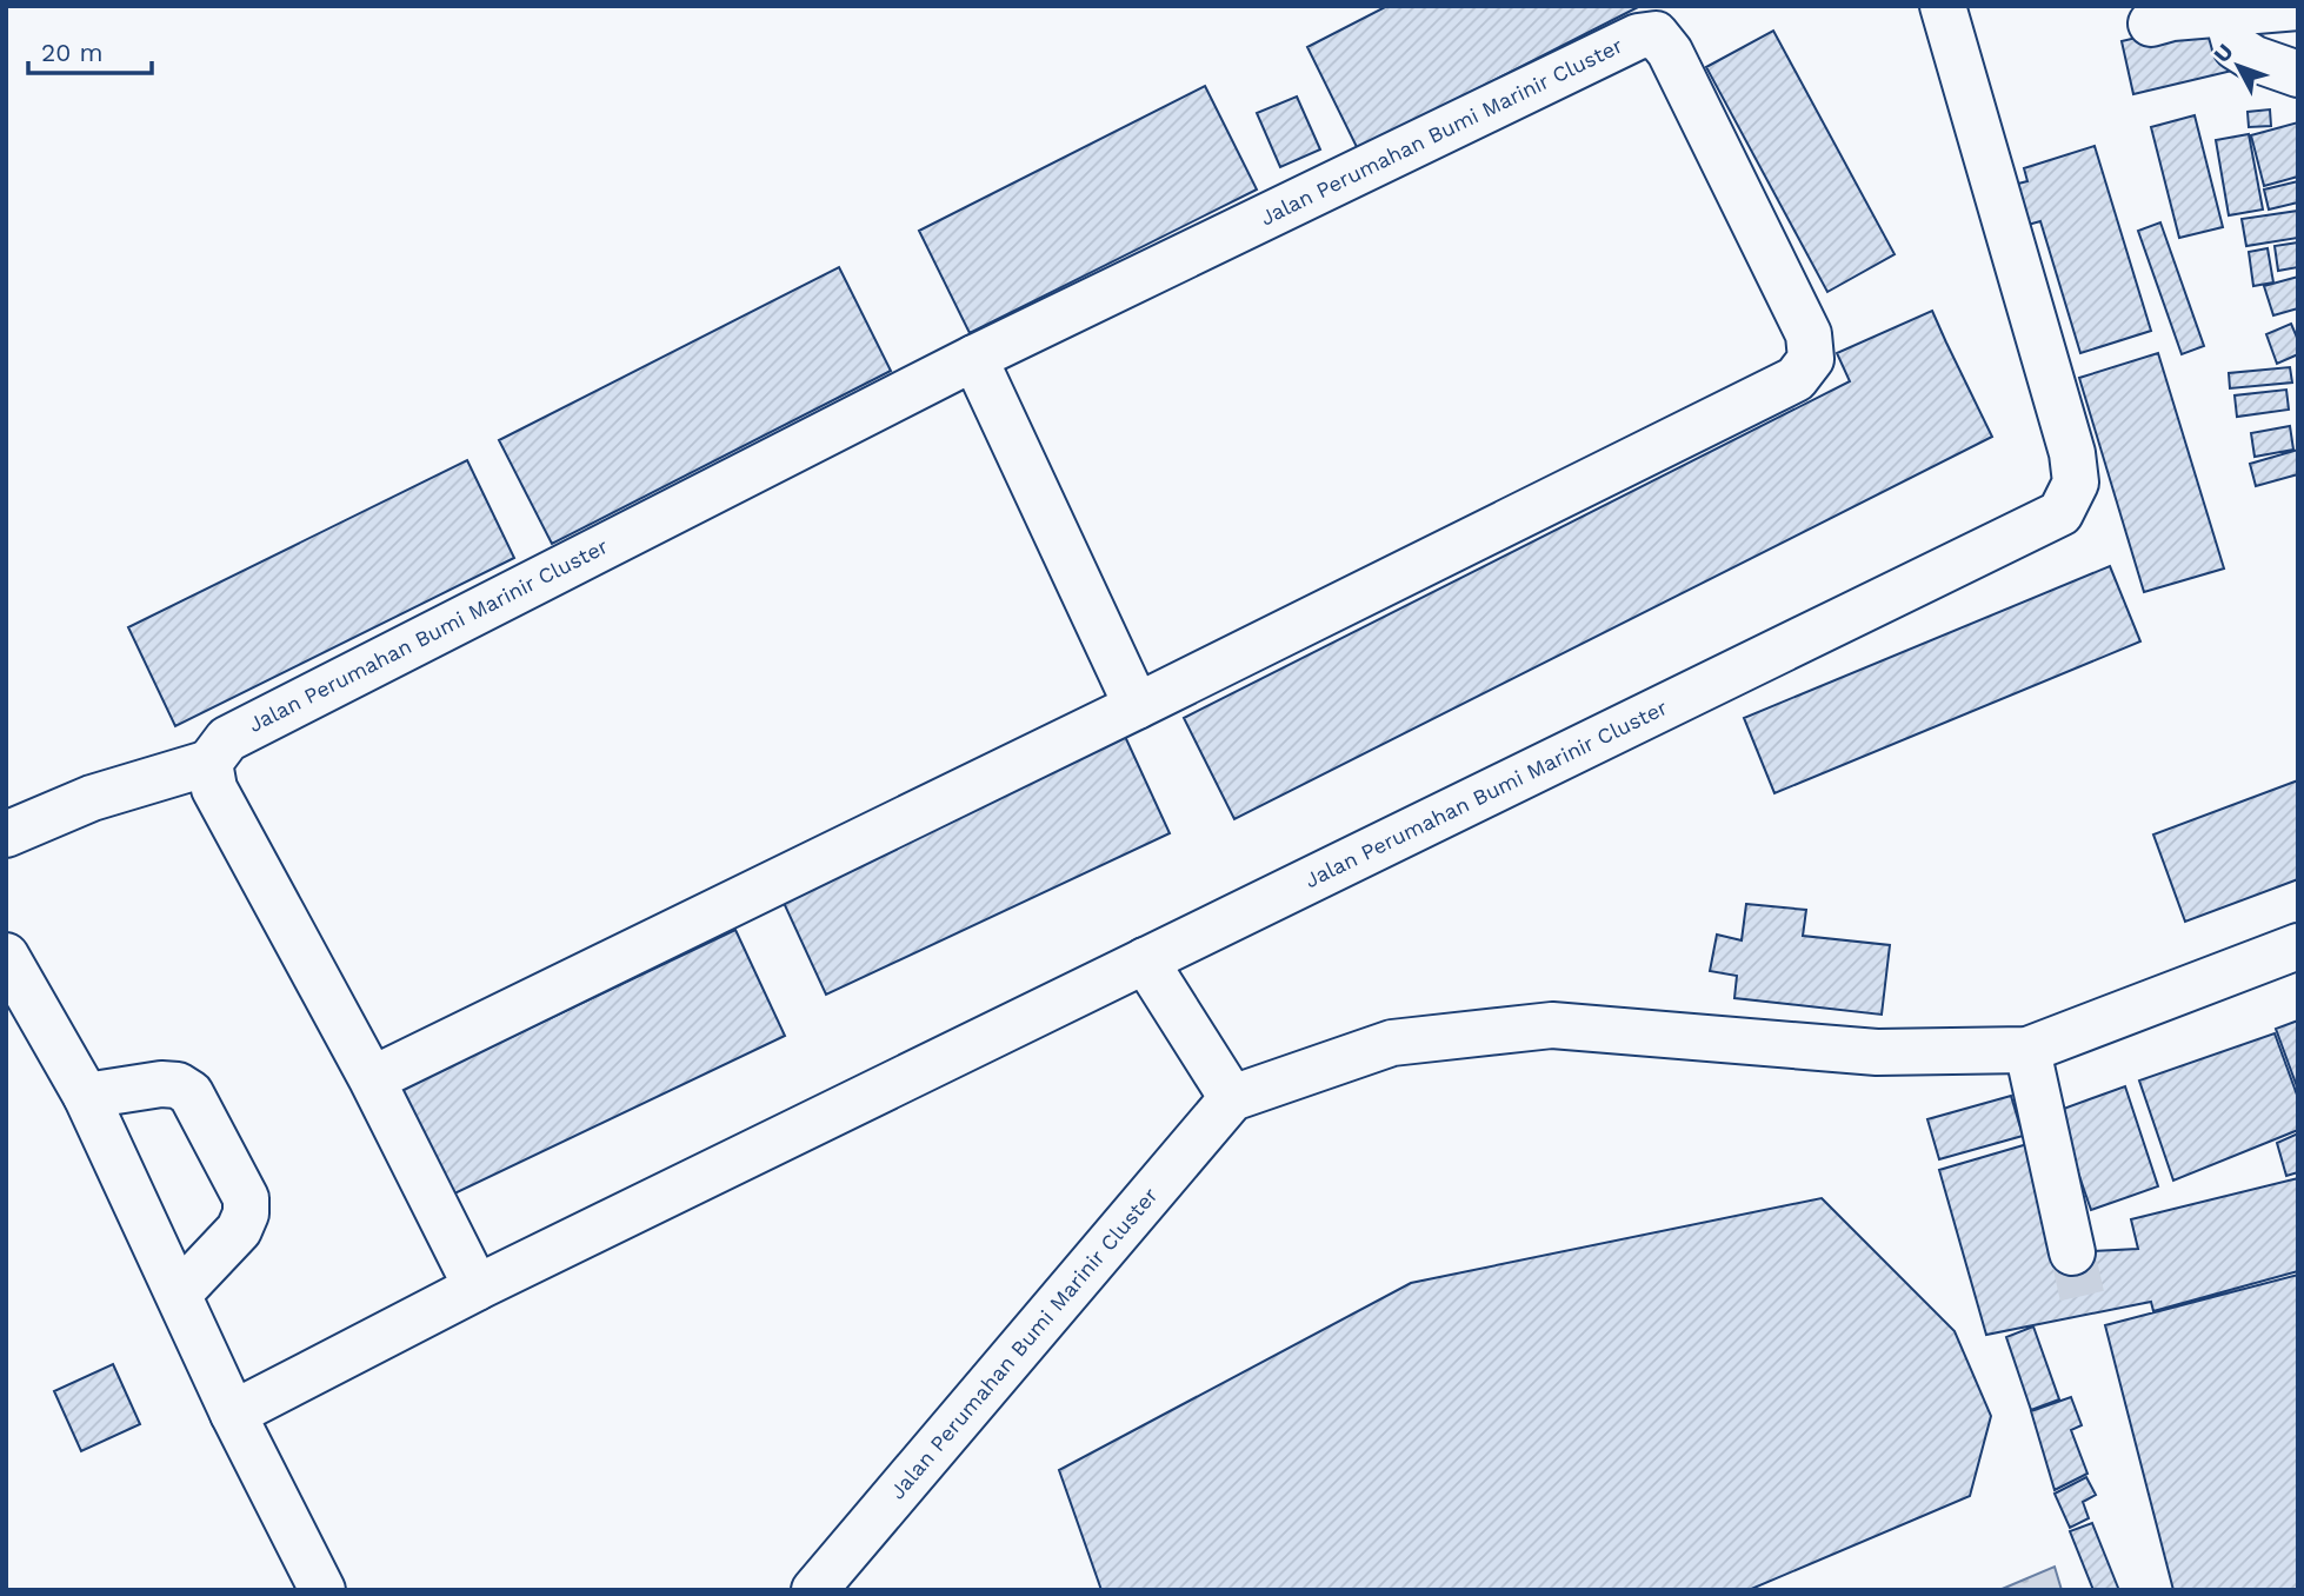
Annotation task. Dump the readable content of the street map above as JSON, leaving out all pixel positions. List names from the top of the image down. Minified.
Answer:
{"streets":{"street":["Jalan Perumahan Bumi Marinir Cluster"]},"scale_bar":"20 m","north":"top left"}
